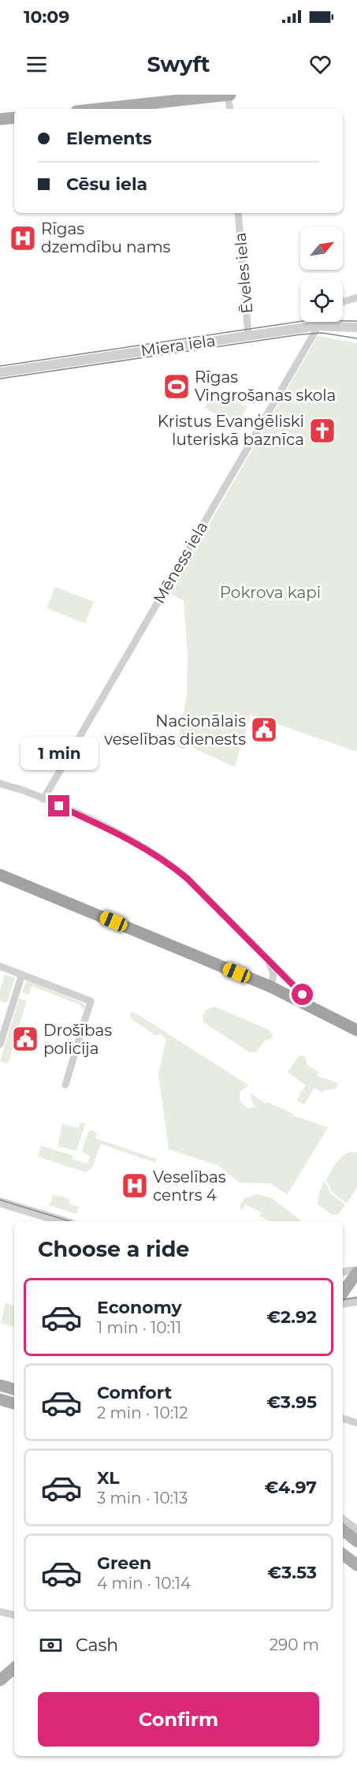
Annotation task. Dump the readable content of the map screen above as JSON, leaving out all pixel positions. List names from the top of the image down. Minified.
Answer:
{"streets":{"street":["Ēveles iela","Miera iela","Mēness iela"]},"crossings":[["Ēveles iela","Miera iela"],["Miera iela","Mēness iela"]],"parks":["Pokrova kapi"],"places":{"hospital":["Rīgas dzemdību nams","Veselības centrs 4"],"sports":["Rīgas Vingrošanas skola"],"church":["Kristus Evanģēliski luteriskā baznīca"],"public building":["Nacionālais veselības dienests","Drošības policija"]},"north":"top right","page":{"status":"10:09","header":"Swyft","banner":["Elements","Cēsu iela"],"bubble":"1 min","heading":"Choose a ride","list":[{"name":"Economy","note":"1 min · 10:11","value":"€2.92"},{"name":"Comfort","note":"2 min · 10:12","value":"€3.95"},{"name":"XL","note":"3 min · 10:13","value":"€4.97"},{"name":"Green","note":"4 min · 10:14","value":"€3.53"}],"pay":["Cash","290 m"],"buttons":"Confirm"}}
